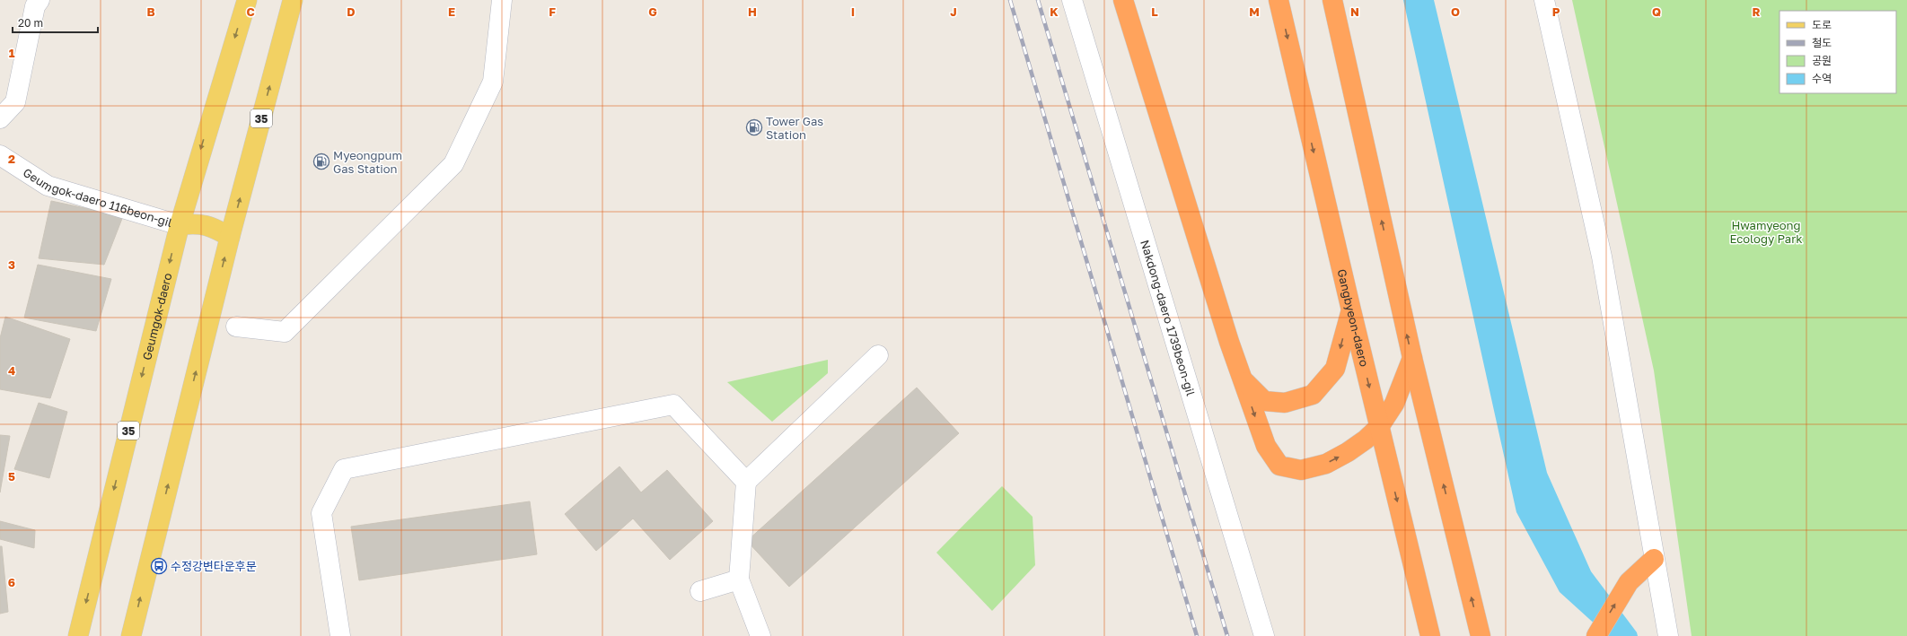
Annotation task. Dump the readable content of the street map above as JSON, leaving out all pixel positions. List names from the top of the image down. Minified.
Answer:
{"streets":{"highway":["Gangbyeon-daero"],"main road":["35","Geumgok-daero"],"street":["Geumgok-daero 116beon-gil","Nakdong-daero 1739beon-gil"]},"crossings":[["Geumgok-daero 116beon-gil","Geumgok-daero"]],"parks":["Hwamyeong Ecology Park"],"places":{"fuel station":["Tower Gas Station","Myeongpum Gas Station"],"bus stop":["수정강변타운후문"]},"legend":["도로","철도","공원","수역"],"scale_bar":"20 m","grid":{"columns":["B","C","D","E","F","G","H","I","J","K","L","M","N","O","P","Q","R"],"rows":["1","2","3","4","5","6"]}}
